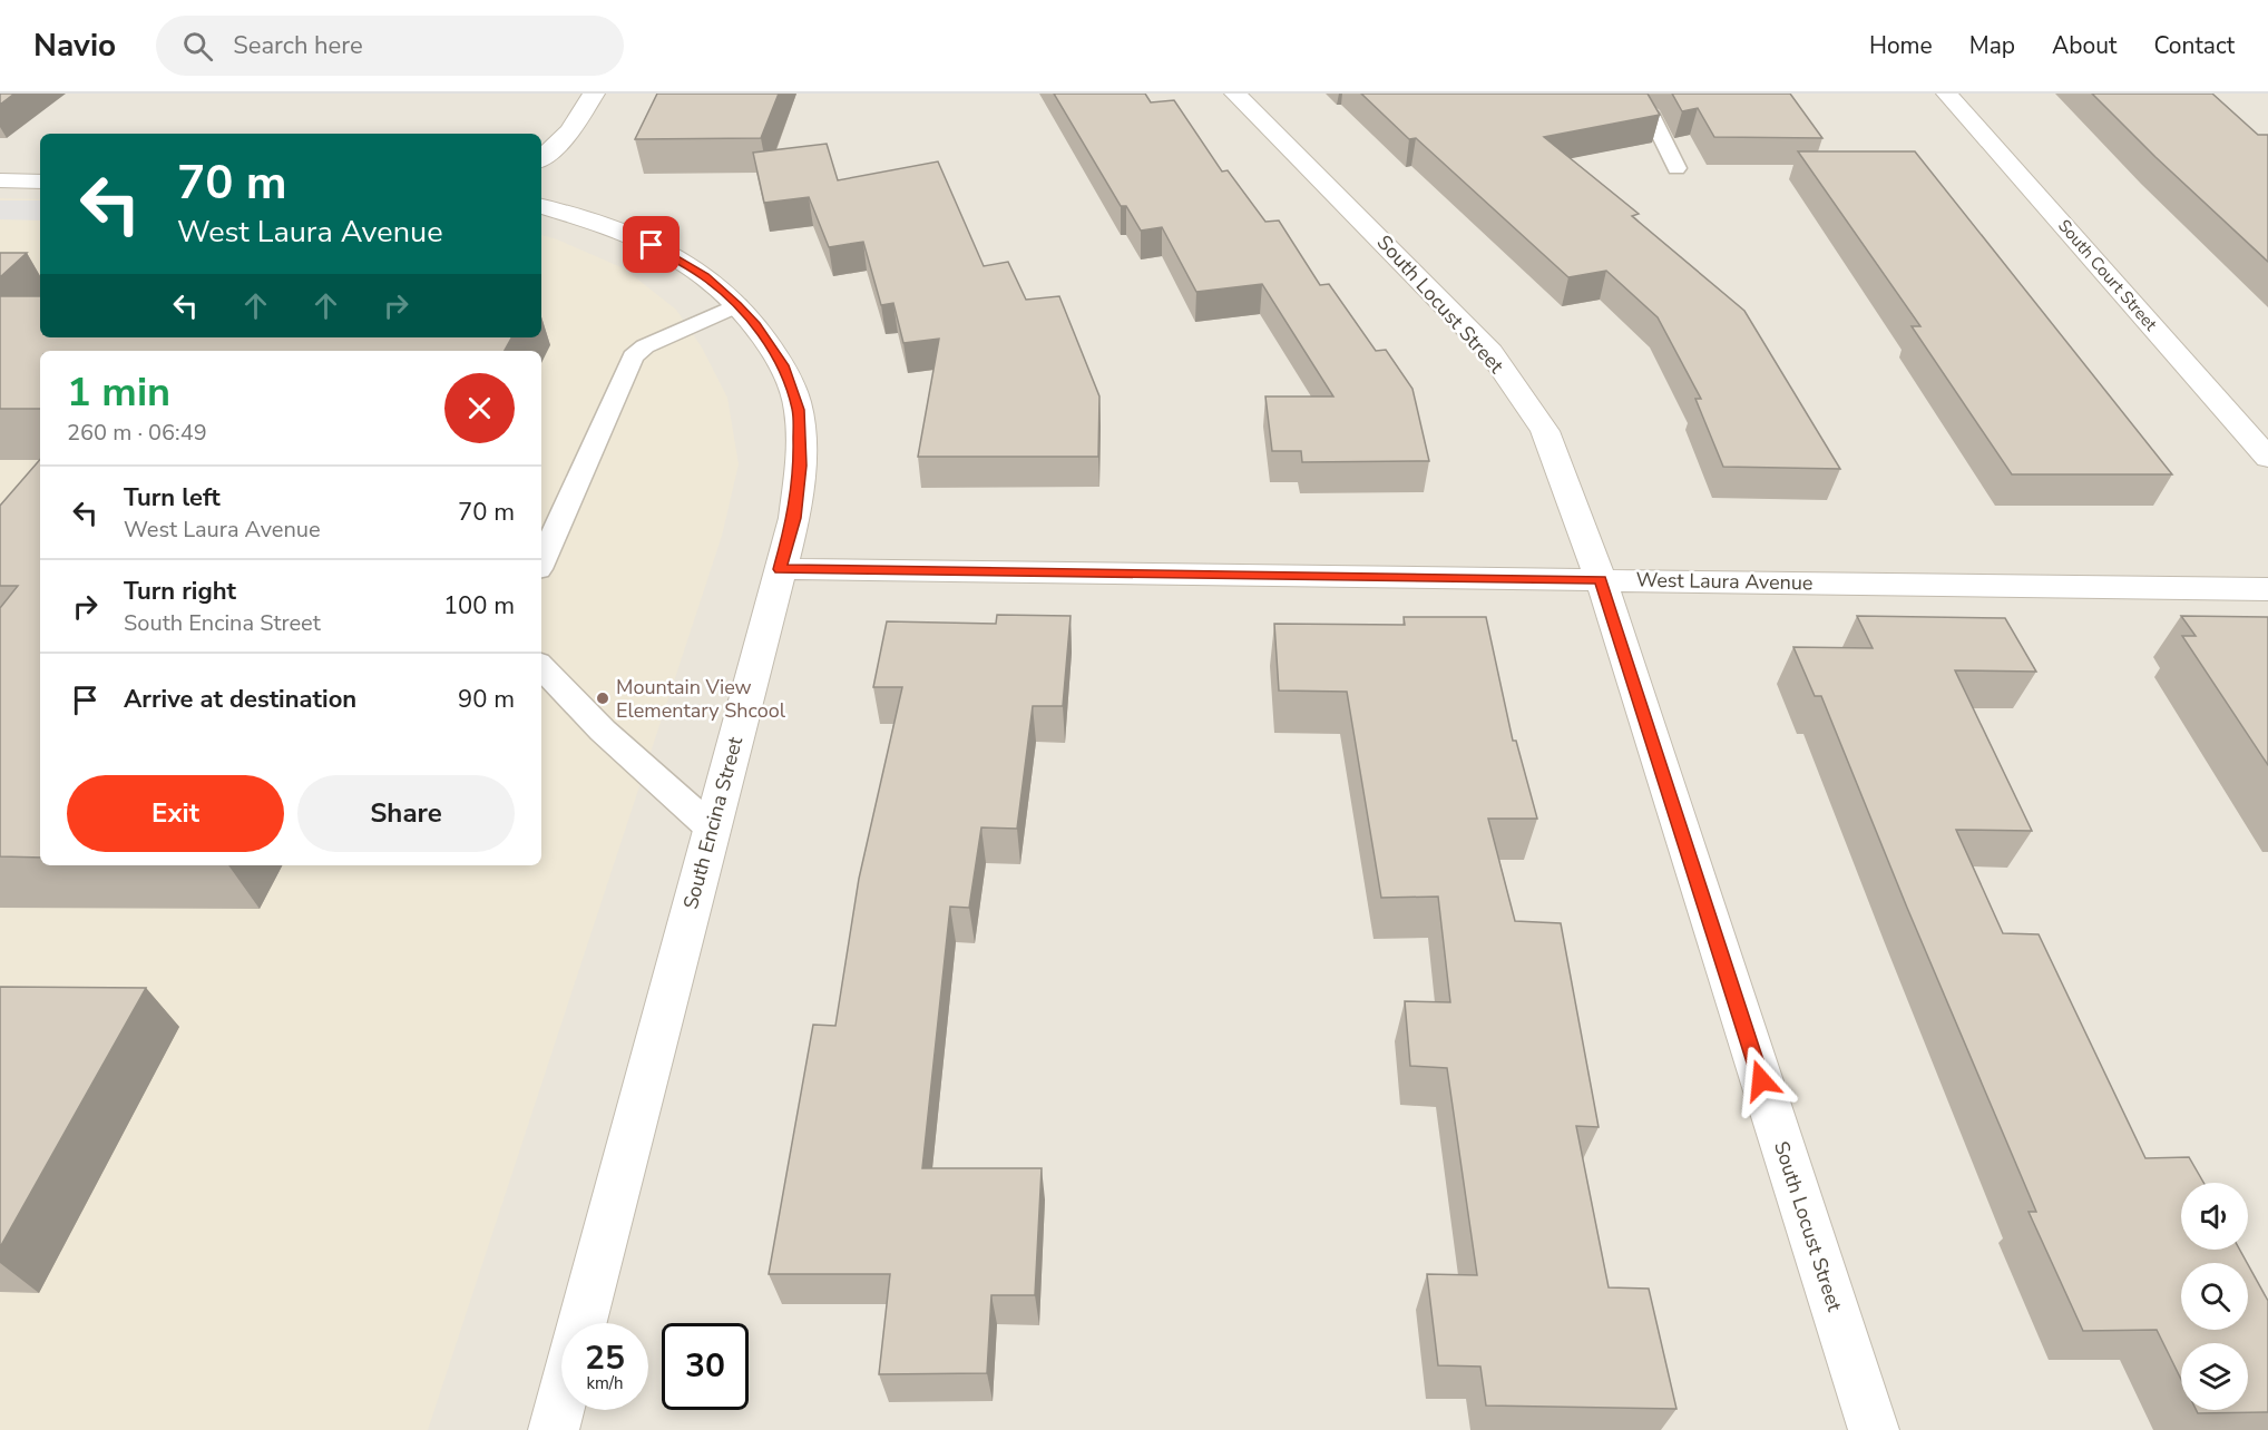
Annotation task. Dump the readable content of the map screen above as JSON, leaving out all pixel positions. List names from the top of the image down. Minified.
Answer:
{"streets":{"street":["South Court Street","South Locust Street","West Laura Avenue","South Encina Street"]},"crossings":[["South Locust Street","West Laura Avenue"],["West Laura Avenue","South Encina Street"]],"places":["Mountain View Elementary Shcool"],"page":{"header":"Navio","search":"Search here","nav":["Home","Map","About","Contact"],"turn":["70 m","West Laura Avenue"],"heading":["1 min","260 m · 06:49"],"list":[{"name":"Turn left","note":"West Laura Avenue","value":"70 m"},{"name":"Turn right","note":"South Encina Street","value":"100 m"},{"name":"Arrive at destination","value":"90 m"}],"buttons":["Exit","Share"],"speed":"25 km/h","limit":"30"}}
